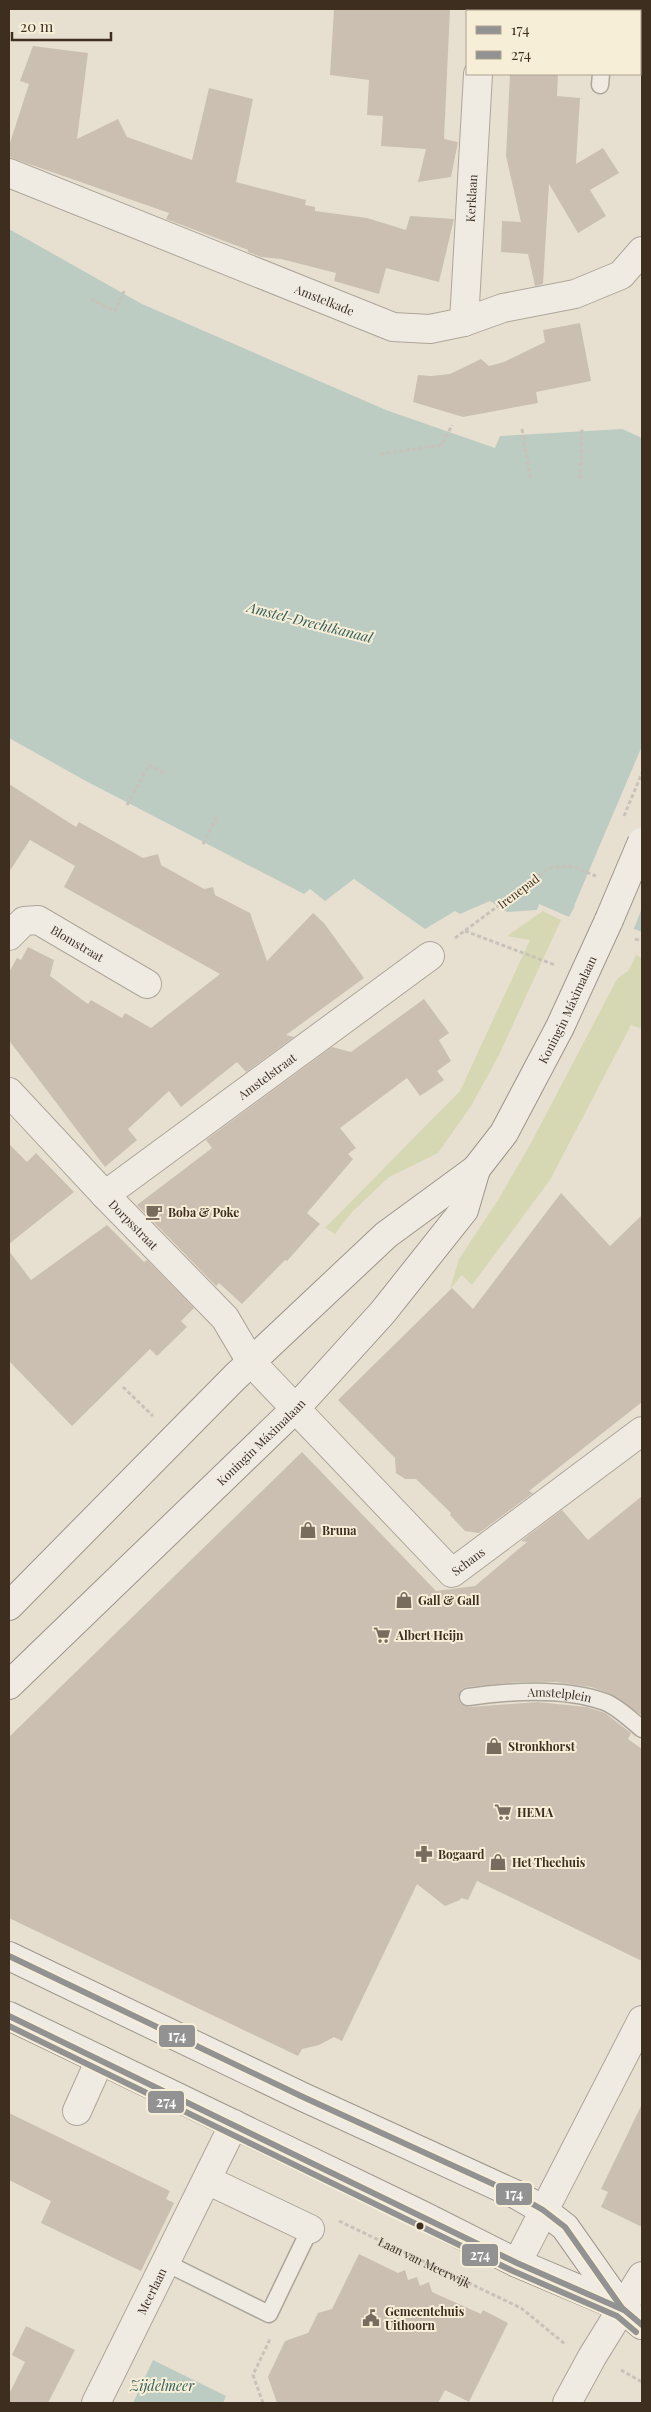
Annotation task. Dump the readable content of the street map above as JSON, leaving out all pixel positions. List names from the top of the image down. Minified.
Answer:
{"streets":{"street":["Kerklaan","Amstelkade","Blomstraat","Koningin Máximalaan","Amstelstraat","Dorpsstraat","Schans","Meerlaan"],"lane":["Amstelplein"],"path":["Irenepad","Laan van Meerwijk"]},"crossings":[["Kerklaan","Amstelkade"],["Irenepad","Amstelstraat"],["Koningin Máximalaan","Dorpsstraat"],["Koningin Máximalaan","Schans"],["Amstelstraat","Dorpsstraat"],["Dorpsstraat","Schans"]],"water":["Amstel-Drechtkanaal","Zijdelmeer"],"places":{"cafe":["Boba & Poke"],"shop":["Bruna","Gall & Gall","Stronkhorst","Het Theehuis"],"supermarket":["Albert Heijn","HEMA"],"pharmacy":["Bogaard"],"public building":["Gemeentehuis Uithoorn"]},"lines":["transit line 174","transit line 274"],"legend":["174","274"],"scale_bar":"20 m"}
